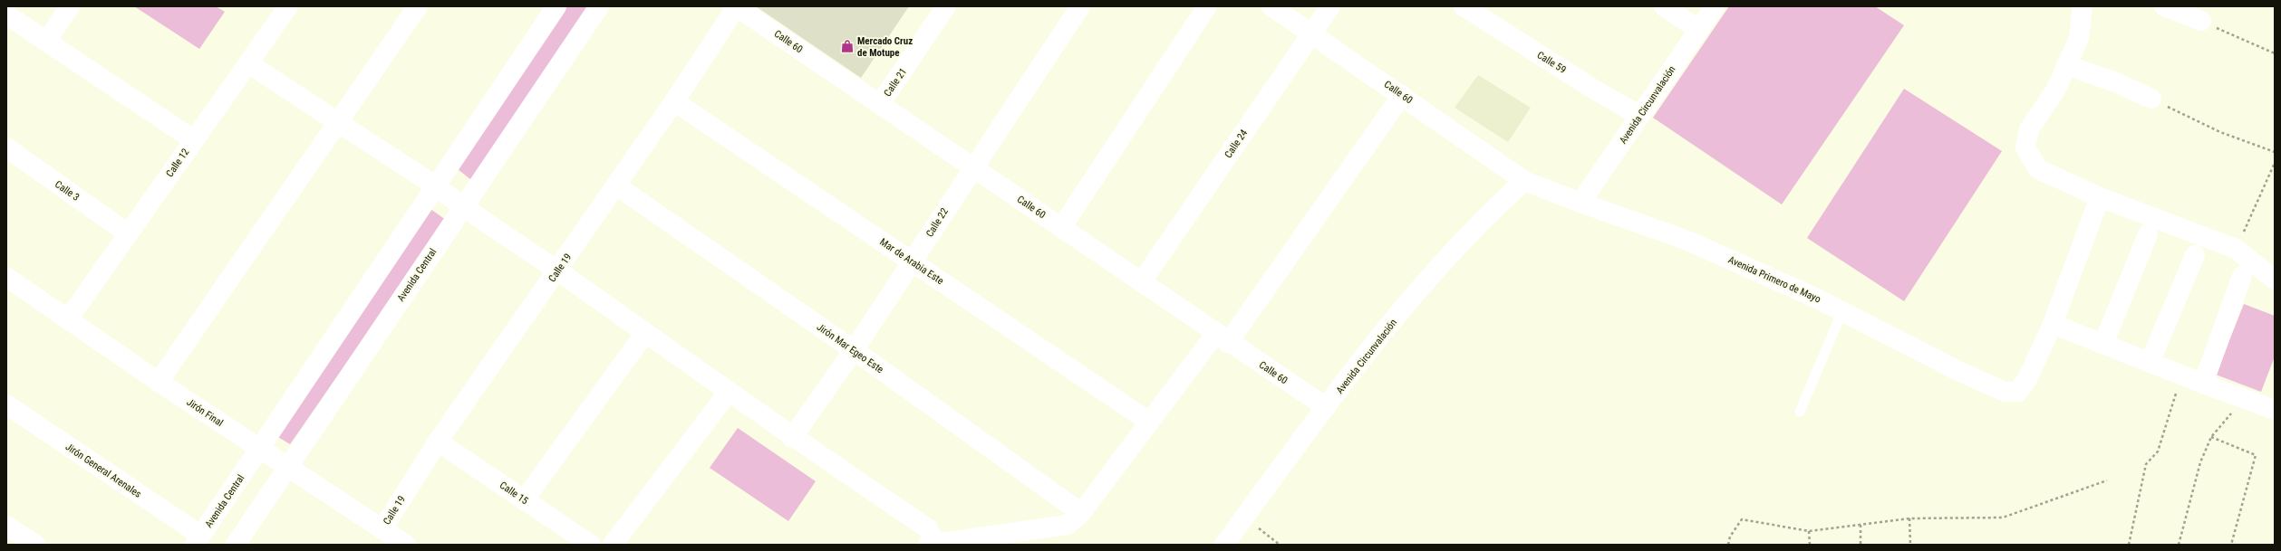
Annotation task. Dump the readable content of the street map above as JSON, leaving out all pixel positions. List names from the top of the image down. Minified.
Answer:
{"streets":{"street":["Calle 60","Calle 59","Calle 21","Avenida Circunvalación","Calle 24","Calle 12","Calle 3","Calle 22","Mar de Arabia Este","Calle 19","Avenida Central","Avenida Primero de Mayo","Jirón Mar Egeo Este","Jirón Final","Jirón General Arenales","Calle 15"]},"crossings":[["Calle 60","Calle 21"],["Calle 60","Avenida Circunvalación"],["Calle 60","Calle 24"],["Calle 60","Calle 22"],["Calle 60","Calle 19"],["Calle 60","Avenida Primero de Mayo"],["Calle 59","Avenida Circunvalación"],["Avenida Circunvalación","Avenida Primero de Mayo"],["Calle 12","Calle 3"],["Calle 12","Jirón Final"],["Calle 22","Mar de Arabia Este"],["Calle 22","Jirón Mar Egeo Este"],["Mar de Arabia Este","Calle 19"],["Calle 19","Jirón Mar Egeo Este"],["Calle 19","Jirón Final"],["Calle 19","Calle 15"],["Avenida Central","Jirón Final"],["Avenida Central","Jirón General Arenales"]],"places":{"shop":["Mercado Cruz de Motupe"]}}
